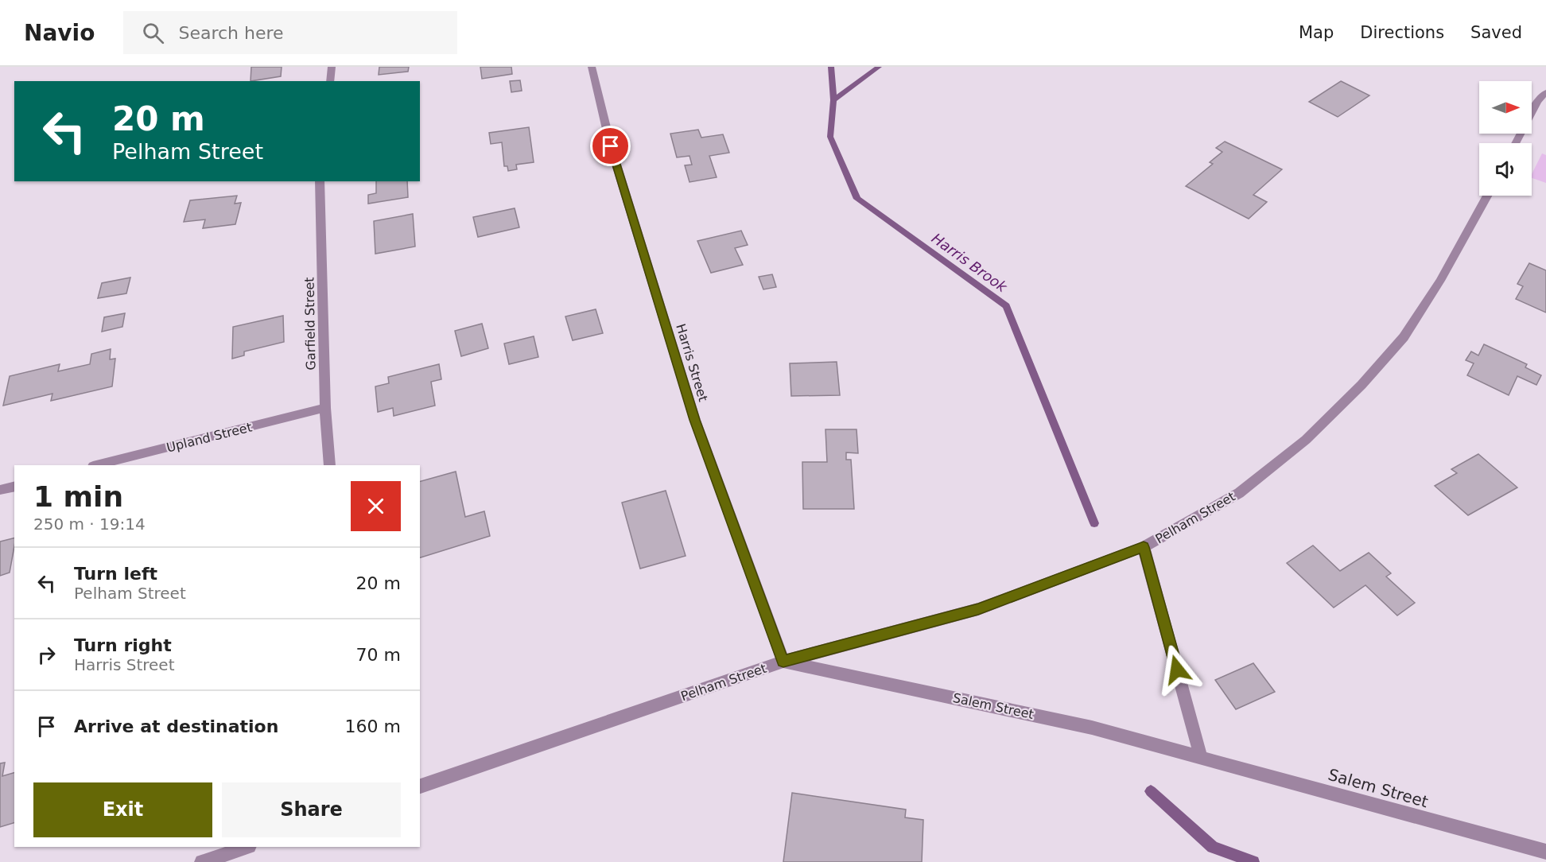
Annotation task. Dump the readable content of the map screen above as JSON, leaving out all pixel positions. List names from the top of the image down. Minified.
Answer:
{"streets":{"street":["Garfield Street","Harris Street","Upland Street","Pelham Street","Salem Street"]},"crossings":[["Garfield Street","Upland Street"],["Harris Street","Pelham Street"],["Harris Street","Salem Street"],["Pelham Street","Salem Street"]],"water":["Harris Brook"],"north":"right","page":{"header":"Navio","search":"Search here","nav":["Map","Directions","Saved"],"turn":["20 m","Pelham Street"],"heading":["1 min","250 m · 19:14"],"list":[{"name":"Turn left","note":"Pelham Street","value":"20 m"},{"name":"Turn right","note":"Harris Street","value":"70 m"},{"name":"Arrive at destination","value":"160 m"}],"buttons":["Exit","Share"]}}
